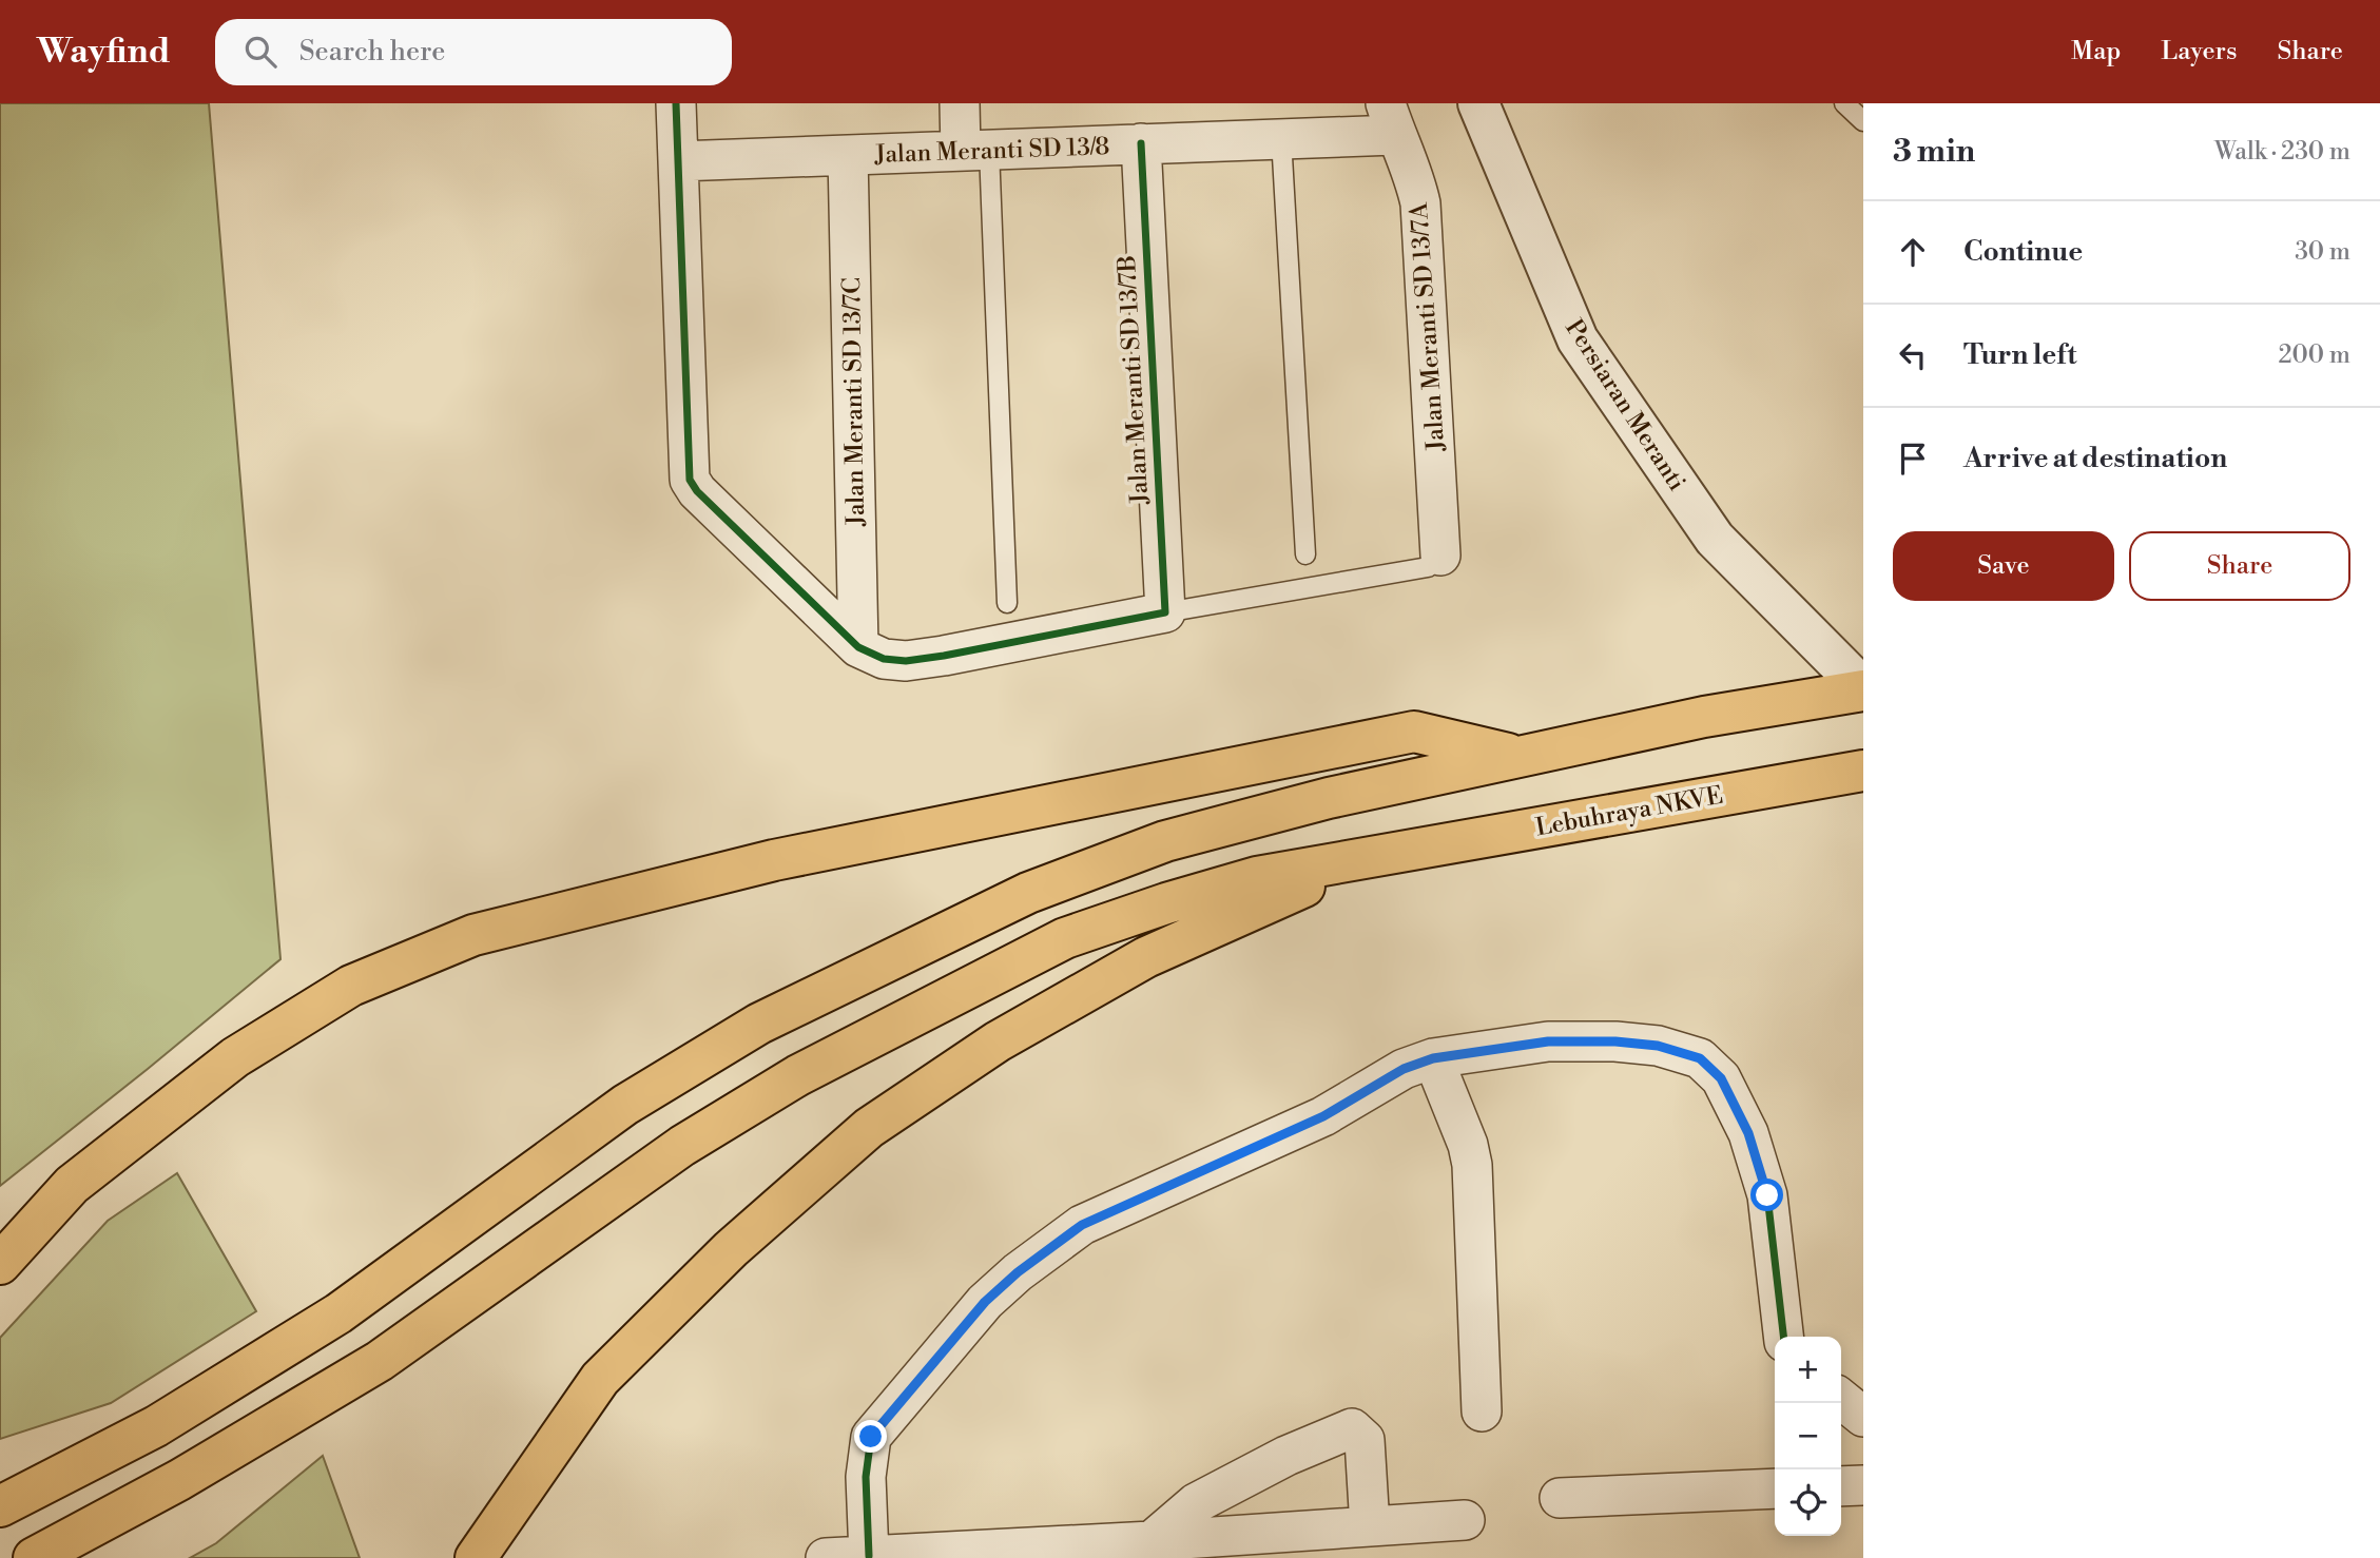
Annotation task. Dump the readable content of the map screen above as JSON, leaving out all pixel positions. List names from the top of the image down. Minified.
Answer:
{"streets":{"highway":["Lebuhraya NKVE"],"street":["Jalan Meranti SD 13/8","Jalan Meranti SD 13/7A","Jalan Meranti SD 13/7B","Jalan Meranti SD 13/7C","Persiaran Meranti"]},"crossings":[["Jalan Meranti SD 13/8","Jalan Meranti SD 13/7A"],["Jalan Meranti SD 13/8","Jalan Meranti SD 13/7B"],["Jalan Meranti SD 13/8","Jalan Meranti SD 13/7C"]],"page":{"header":"Wayfind","search":"Search here","nav":["Map","Layers","Share"],"heading":["3 min","Walk · 230 m"],"list":[["Continue","30 m"],["Turn left","200 m"],"Arrive at destination"],"buttons":["Save","Share"],"map_buttons":["+","−"]}}
